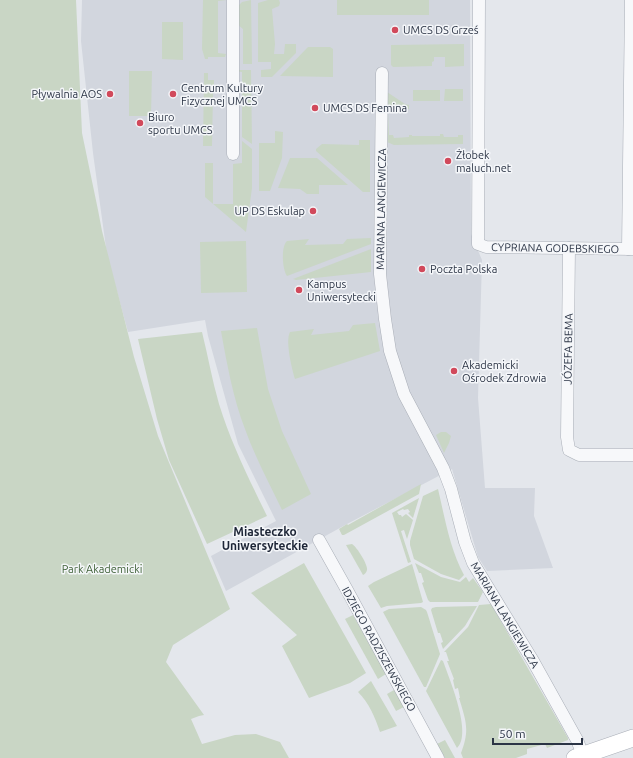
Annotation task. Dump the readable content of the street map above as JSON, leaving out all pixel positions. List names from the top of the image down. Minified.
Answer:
{"streets":{"street":["MARIANA LANGIEWICZA","CYPRIANA GODEBSKIEGO","JÓZEFA BEMA","IDZIEGO RADZISZEWSKIEGO"]},"crossings":[["CYPRIANA GODEBSKIEGO","JÓZEFA BEMA"]],"districts":["Miasteczko Uniwersyteckie"],"parks":["Park Akademicki"],"places":["UMCS DS Grześ","Pływalnia AOS","Centrum Kultury Fizycznej UMCS","UMCS DS Femina","Biuro sportu UMCS","Żłobek maluch.net","UP DS Eskulap","Poczta Polska","Kampus Uniwersytecki","Akademicki Ośrodek Zdrowia"],"scale_bar":"50 m"}
